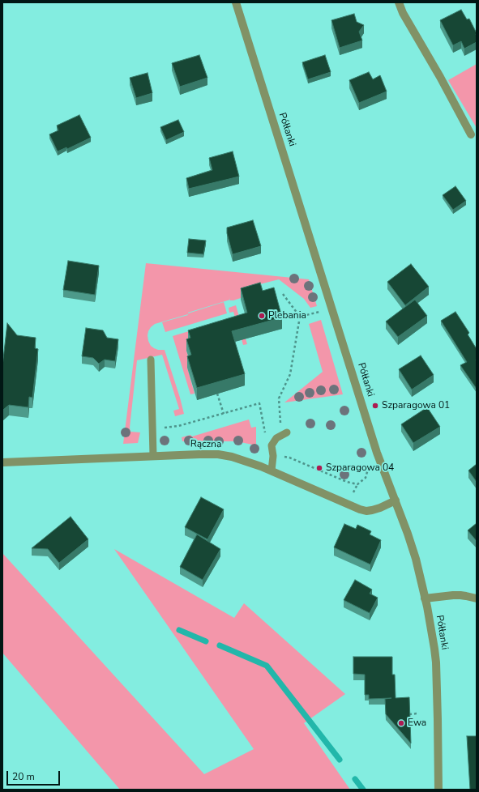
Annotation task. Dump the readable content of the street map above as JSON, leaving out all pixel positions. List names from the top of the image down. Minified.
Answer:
{"streets":{"street":["Półłanki","Rączna"]},"crossings":[["Półłanki","Rączna"]],"places":["Plebania","Szparagowa 01","Szparagowa 04","Ewa"],"scale_bar":"20 m"}
